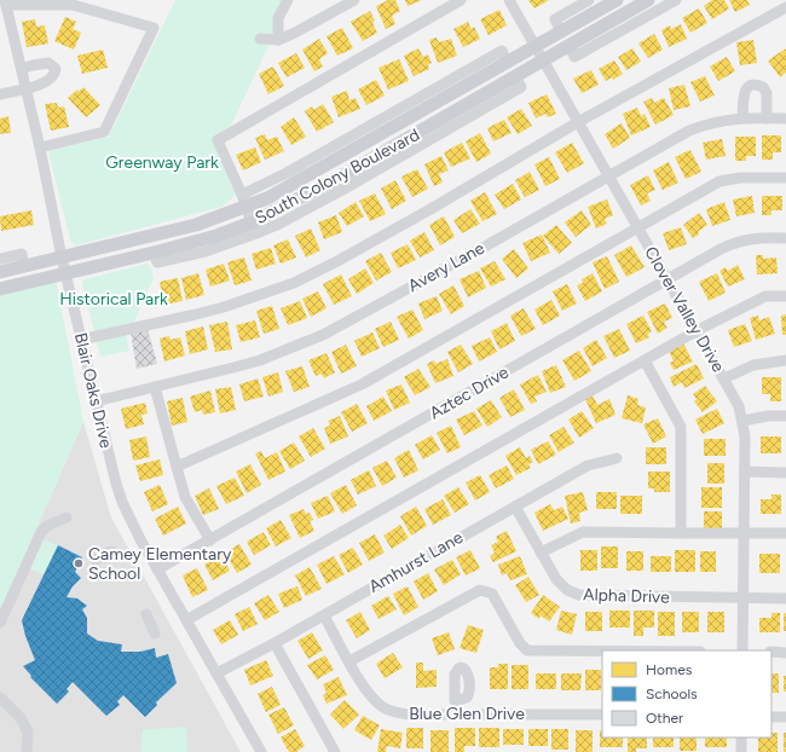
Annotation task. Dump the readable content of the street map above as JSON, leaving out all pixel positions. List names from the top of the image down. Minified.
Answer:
{"streets":{"main road":["South Colony Boulevard"],"street":["Avery Lane","Clover Valley Drive","Blair Oaks Drive","Aztec Drive","Amhurst Lane","Alpha Drive","Blue Glen Drive"]},"crossings":[["South Colony Boulevard","Clover Valley Drive"],["South Colony Boulevard","Blair Oaks Drive"],["Avery Lane","Clover Valley Drive"],["Avery Lane","Blair Oaks Drive"],["Clover Valley Drive","Aztec Drive"],["Clover Valley Drive","Alpha Drive"],["Blair Oaks Drive","Aztec Drive"],["Blair Oaks Drive","Amhurst Lane"],["Amhurst Lane","Alpha Drive"],["Amhurst Lane","Blue Glen Drive"]],"parks":["Greenway Park","Historical Park"],"places":["Camey Elementary School"],"legend":["Homes","Schools","Other"]}
